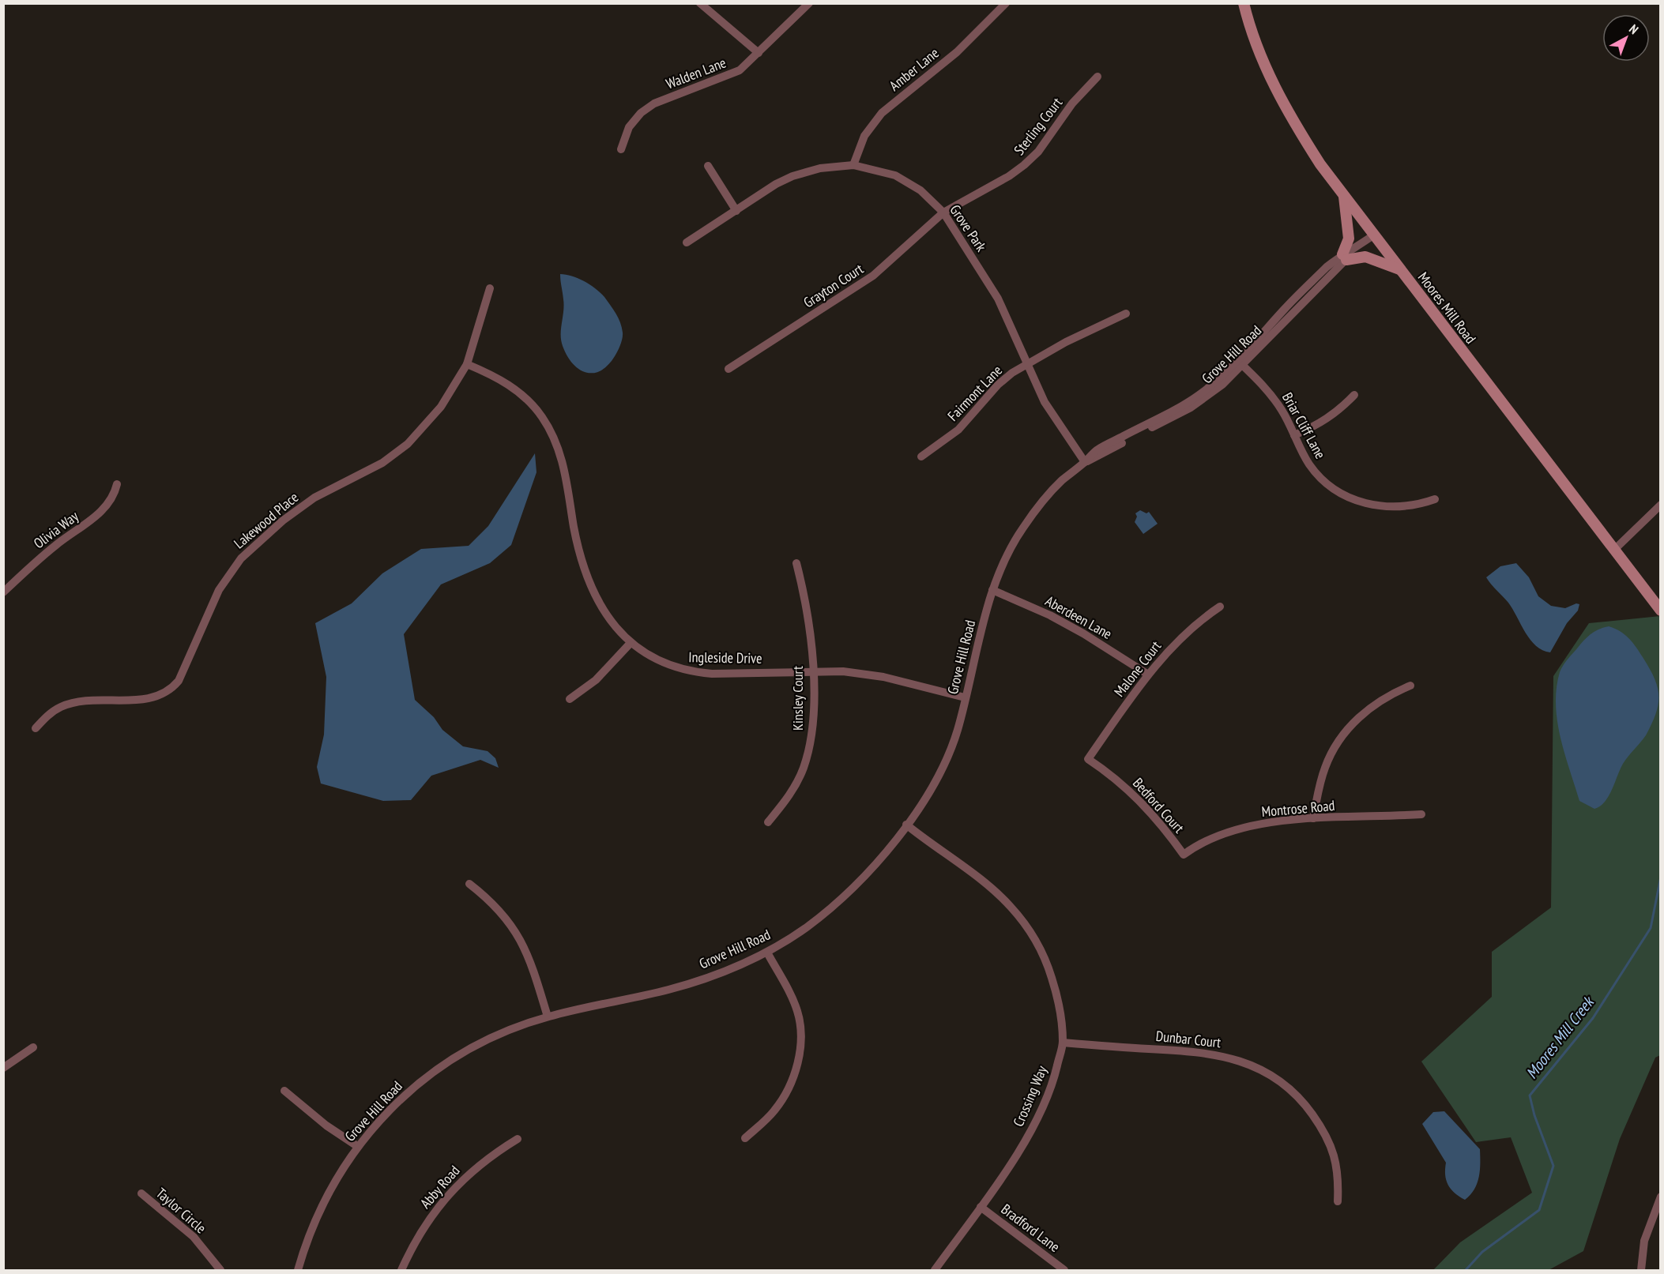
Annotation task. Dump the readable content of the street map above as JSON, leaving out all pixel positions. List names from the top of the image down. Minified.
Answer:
{"streets":{"street":["Amber Lane","Walden Lane","Sterling Court","Grove Park","Grayton Court","Moores Mill Road","Grove Hill Road","Fairmont Lane","Briar Cliff Lane","Lakewood Place","Olivia Way","Aberdeen Lane","Ingleside Drive","Malone Court","Kinsley Court","Bedford Court","Montrose Road","Dunbar Court","Crossing Way","Abby Road","Taylor Circle","Bradford Lane"]},"crossings":[["Amber Lane","Grove Park"],["Sterling Court","Grove Park"],["Sterling Court","Grayton Court"],["Grove Park","Grayton Court"],["Grove Park","Grove Hill Road"],["Grove Park","Fairmont Lane"],["Moores Mill Road","Grove Hill Road"],["Grove Hill Road","Briar Cliff Lane"],["Grove Hill Road","Aberdeen Lane"],["Grove Hill Road","Ingleside Drive"],["Grove Hill Road","Crossing Way"],["Lakewood Place","Ingleside Drive"],["Aberdeen Lane","Malone Court"],["Ingleside Drive","Kinsley Court"],["Malone Court","Bedford Court"],["Bedford Court","Montrose Road"],["Dunbar Court","Crossing Way"],["Crossing Way","Bradford Lane"]],"water":["Moores Mill Creek"],"north":"top right"}
